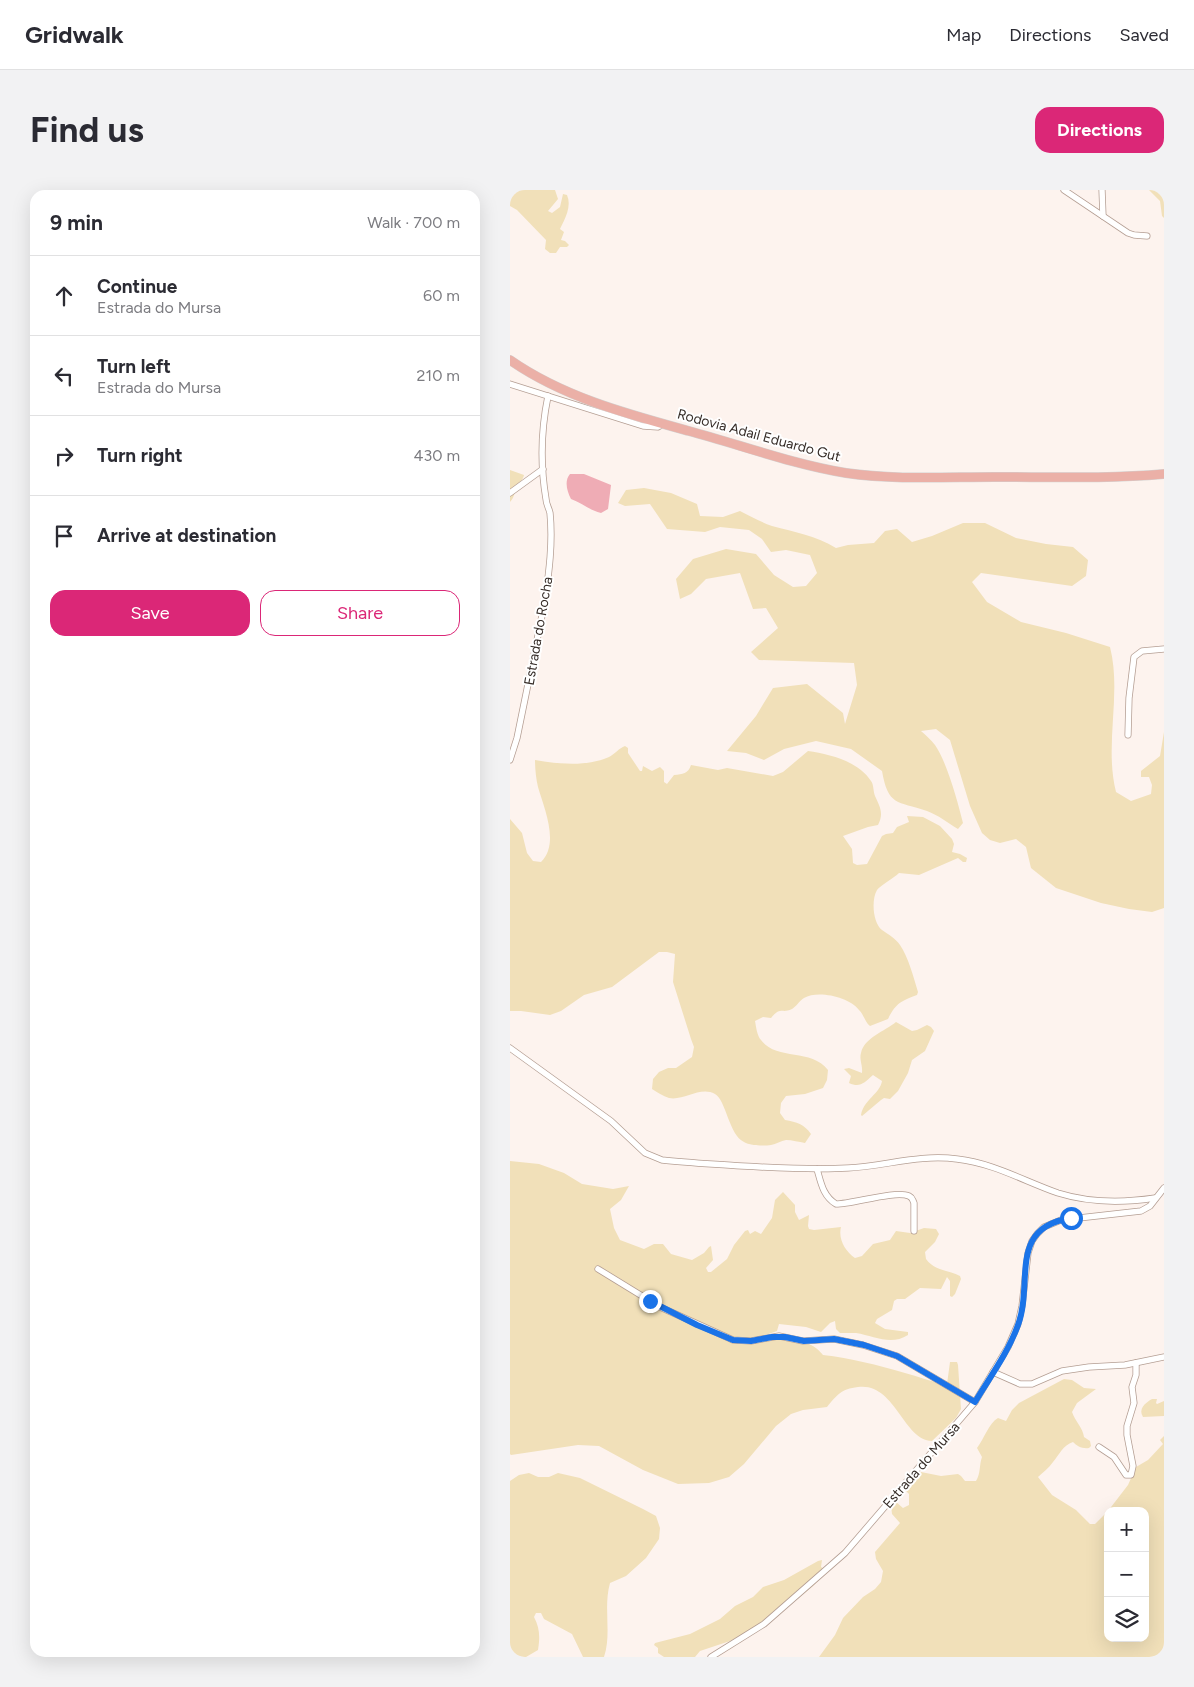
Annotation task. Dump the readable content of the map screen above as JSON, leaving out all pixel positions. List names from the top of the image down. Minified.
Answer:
{"streets":{"main road":["Rodovia Adail Eduardo Gut"],"street":["Estrada do Rocha","Estrada do Mursa"]},"page":{"header":"Gridwalk","nav":["Map","Directions","Saved"],"buttons":["Directions",["Save","Share"]],"title":"Find us","heading":["9 min","Walk · 700 m"],"list":[["Continue","Estrada do Mursa","60 m"],["Turn left","Estrada do Mursa","210 m"],["Turn right","430 m"],"Arrive at destination"],"map_buttons":["+","−"]}}
